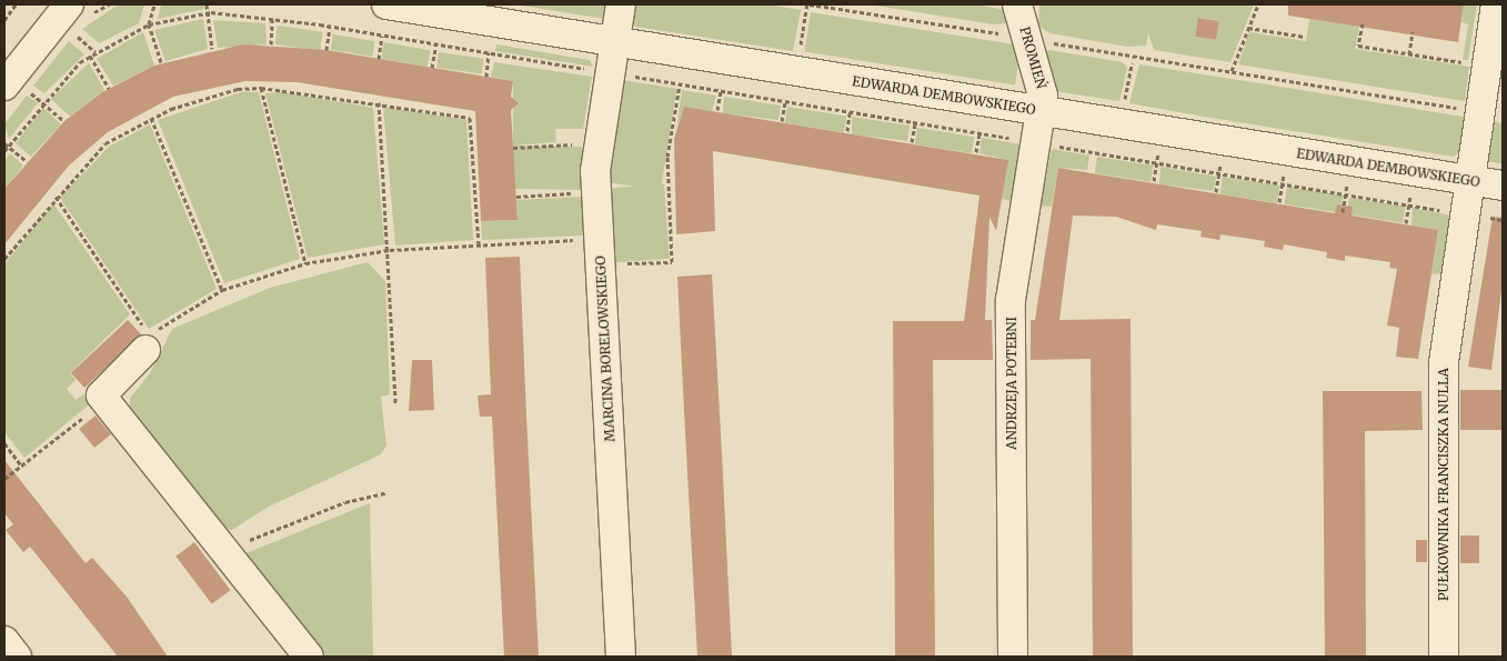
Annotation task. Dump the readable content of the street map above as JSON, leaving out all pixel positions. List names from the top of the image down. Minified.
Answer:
{"streets":{"street":["PROMIEŃ","EDWARDA DEMBOWSKIEGO","MARCINA BORELOWSKIEGO","ANDRZEJA POTEBNI","PUŁKOWNIKA FRANCISZKA NULLA"]},"crossings":[["PROMIEŃ","EDWARDA DEMBOWSKIEGO"],["PROMIEŃ","ANDRZEJA POTEBNI"],["EDWARDA DEMBOWSKIEGO","MARCINA BORELOWSKIEGO"],["EDWARDA DEMBOWSKIEGO","ANDRZEJA POTEBNI"],["EDWARDA DEMBOWSKIEGO","PUŁKOWNIKA FRANCISZKA NULLA"]]}
